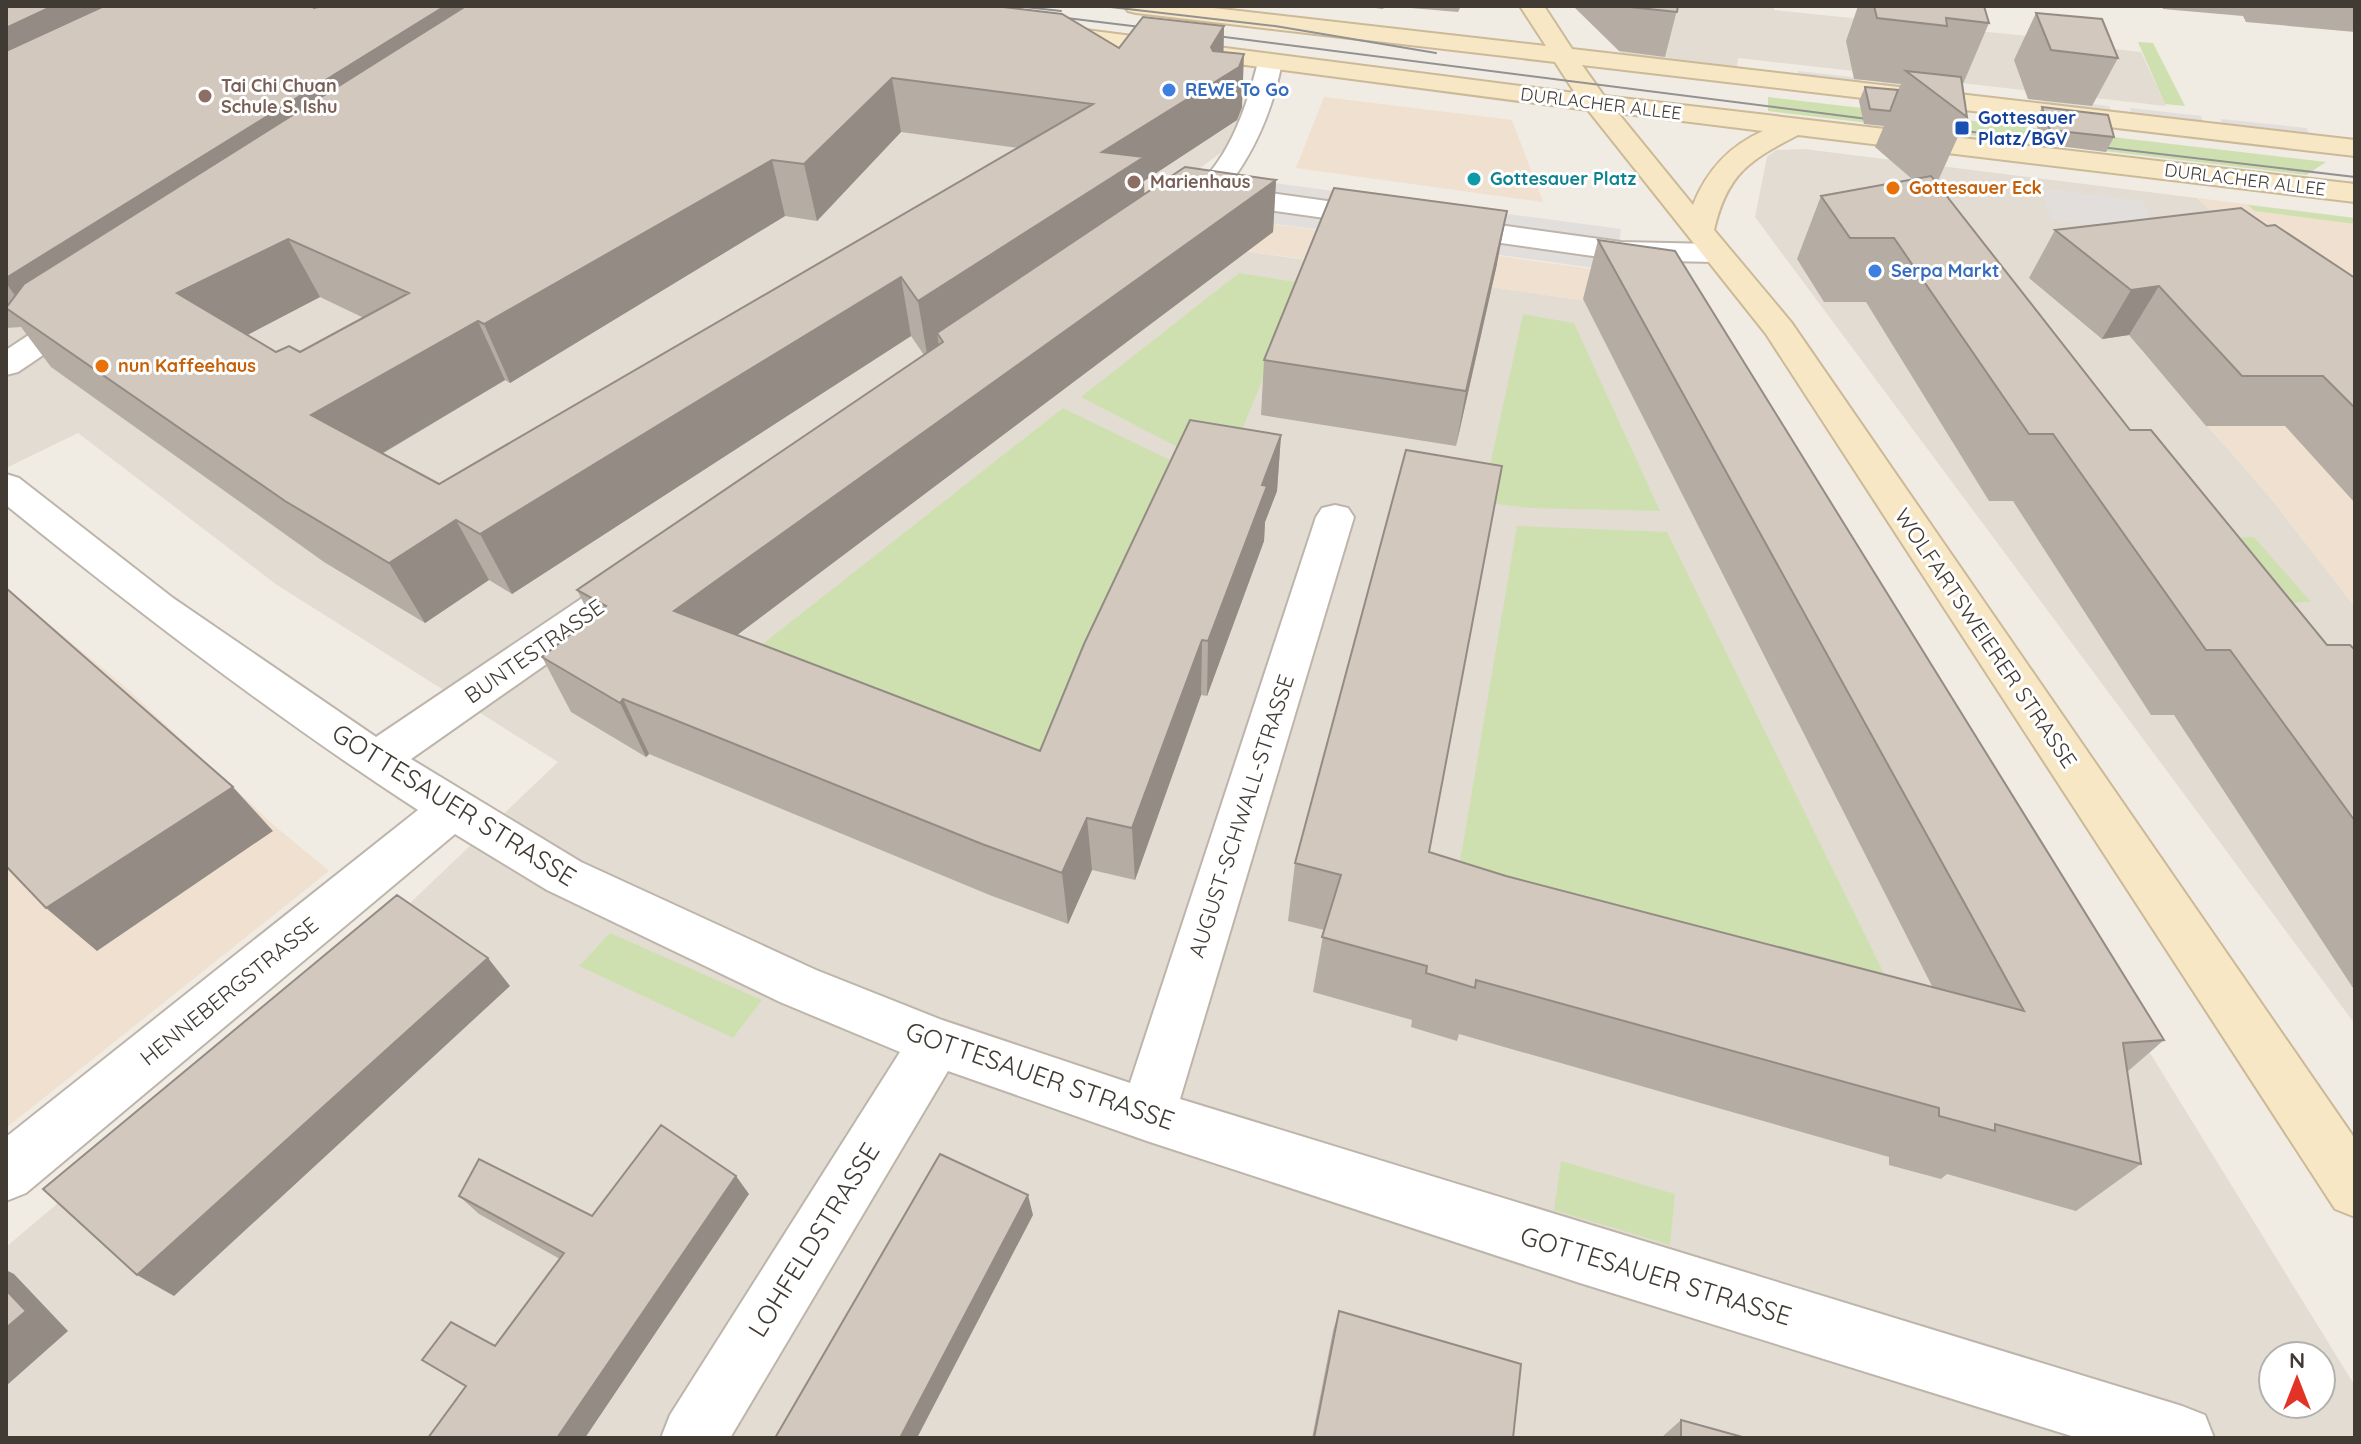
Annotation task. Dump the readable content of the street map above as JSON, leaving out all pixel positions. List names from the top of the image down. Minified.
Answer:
{"streets":{"main road":["DURLACHER ALLEE","WOLFARTSWEIERER STRASSE"],"street":["BUNTESTRASSE","GOTTESAUER STRASSE","AUGUST-SCHWALL-STRASSE","HENNEBERGSTRASSE","LOHFELDSTRASSE"]},"crossings":[["DURLACHER ALLEE","WOLFARTSWEIERER STRASSE"],["BUNTESTRASSE","GOTTESAUER STRASSE"],["GOTTESAUER STRASSE","AUGUST-SCHWALL-STRASSE"],["GOTTESAUER STRASSE","HENNEBERGSTRASSE"],["GOTTESAUER STRASSE","LOHFELDSTRASSE"]],"places":{"other":["REWE To Go","Tai Chi Chuan Schule S. Ishu","Gottesauer Platz","Marienhaus","Gottesauer Eck","Serpa Markt","nun Kaffeehaus"],"transit":["Gottesauer Platz/BGV"]},"north":"top"}
